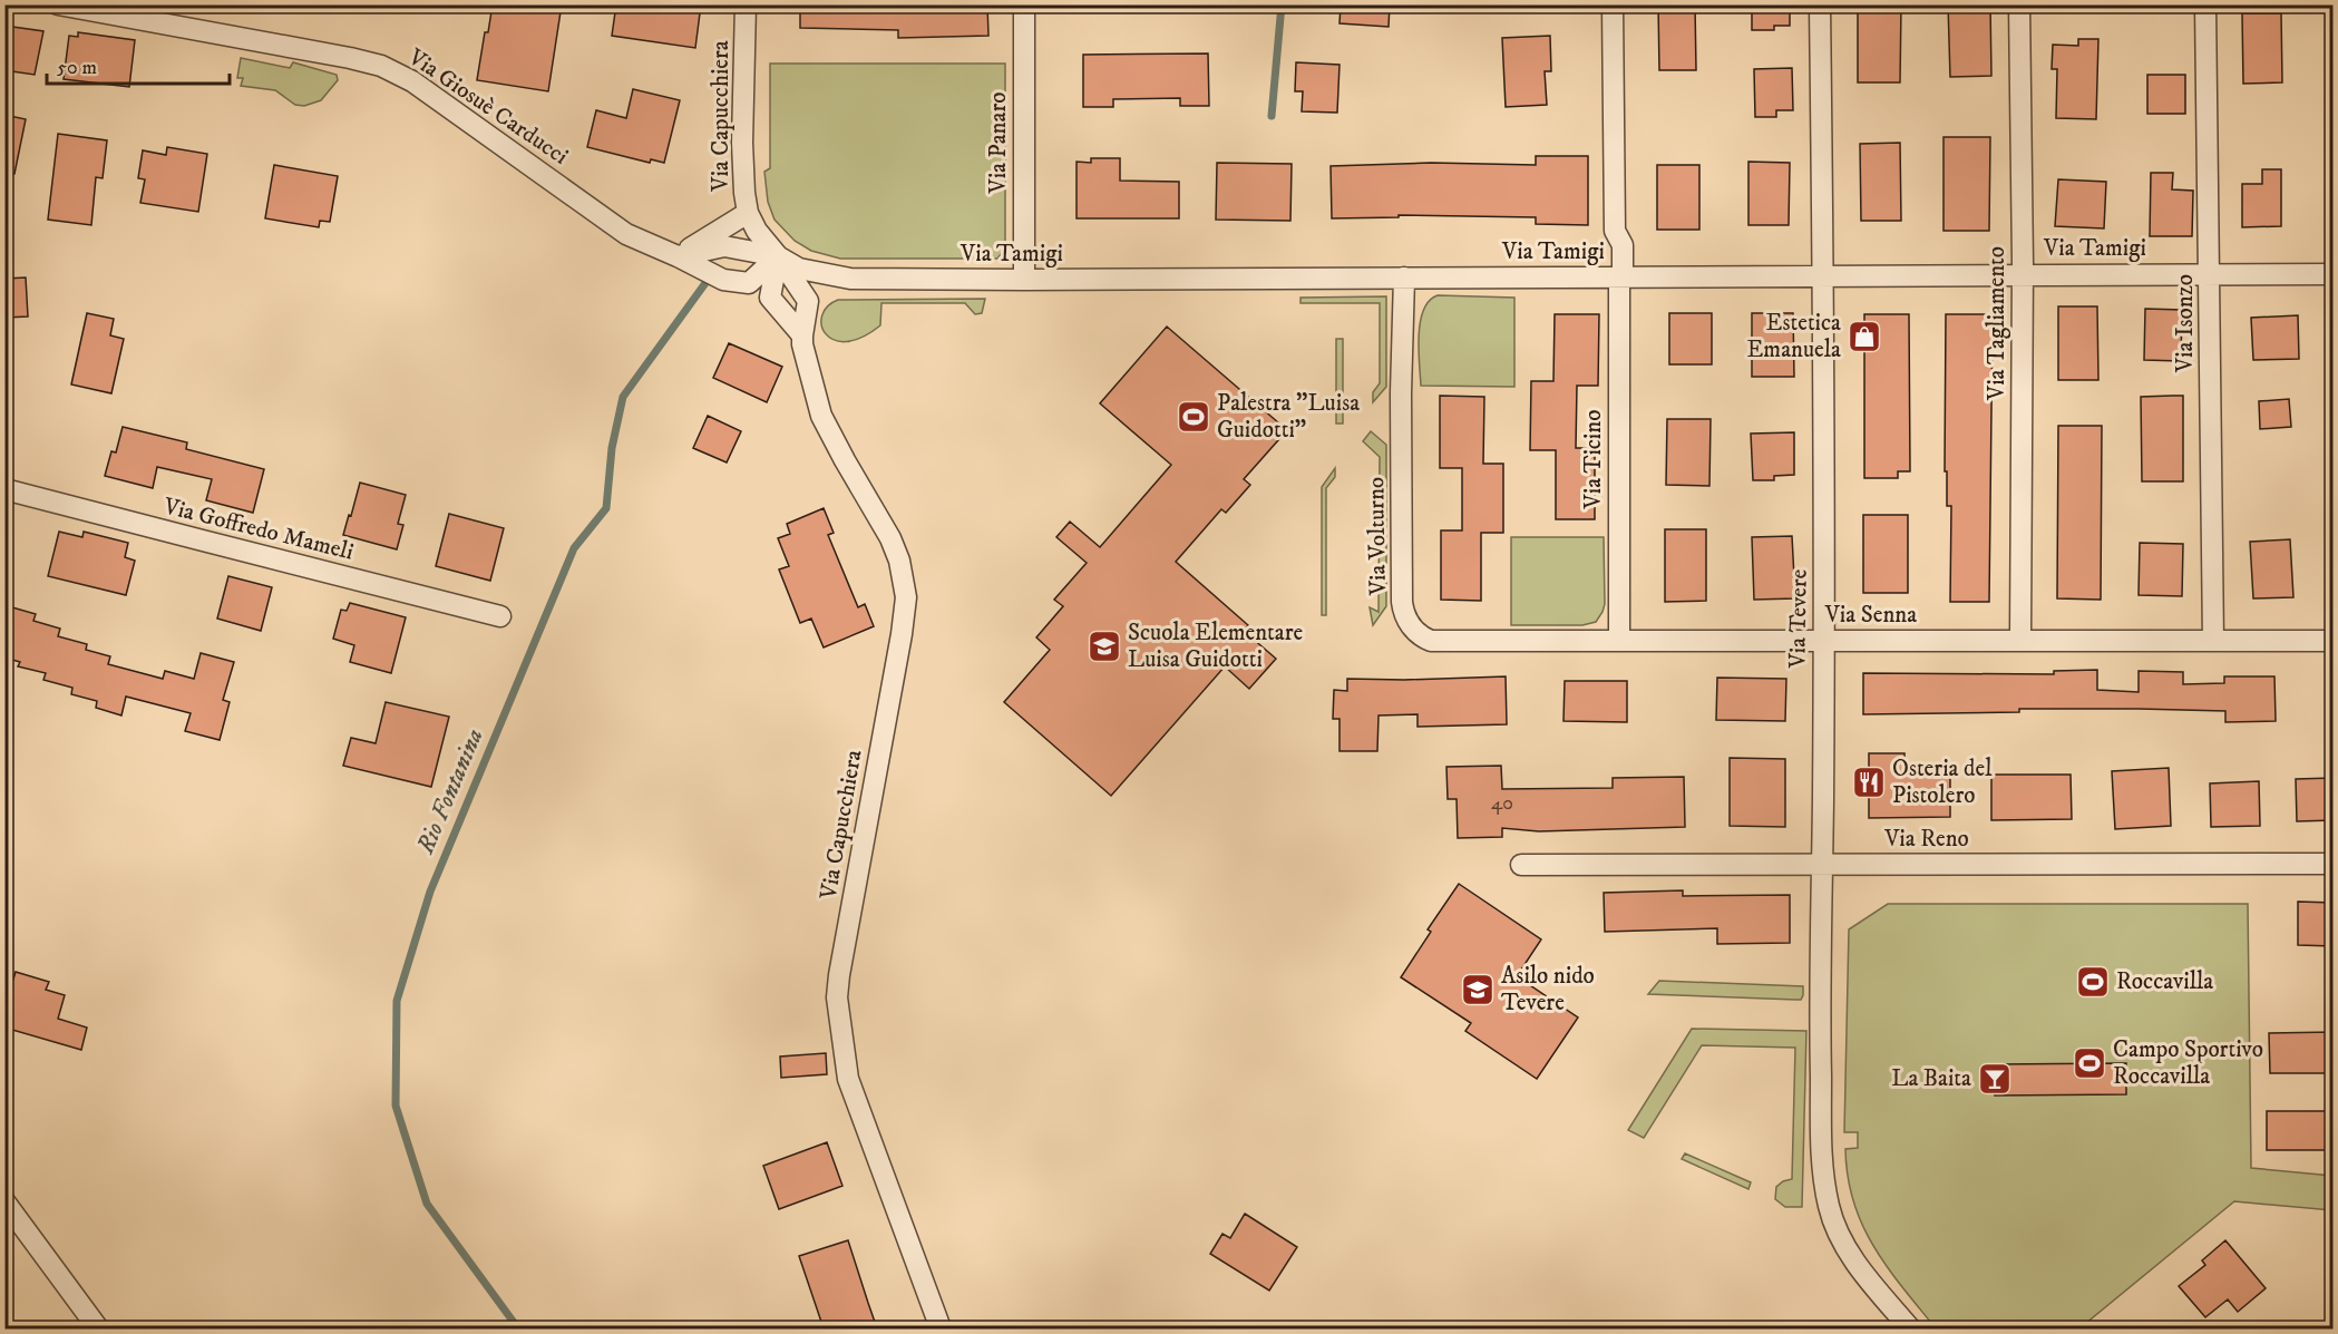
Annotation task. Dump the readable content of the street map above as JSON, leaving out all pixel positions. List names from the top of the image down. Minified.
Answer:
{"streets":{"street":["Via Giosuè Carducci","Via Capucchiera","Via Panaro","Via Tamigi","Via Tagliamento","Via Isonzo","Via Ticino","Via Goffredo Mameli","Via Volturno","Via Senna","Via Tevere","Via Reno"]},"crossings":[["Via Giosuè Carducci","Via Capucchiera"],["Via Giosuè Carducci","Via Tamigi"],["Via Capucchiera","Via Tamigi"],["Via Panaro","Via Tamigi"],["Via Tamigi","Via Tagliamento"],["Via Tamigi","Via Isonzo"],["Via Tamigi","Via Ticino"],["Via Tamigi","Via Volturno"],["Via Tamigi","Via Tevere"],["Via Tagliamento","Via Senna"],["Via Isonzo","Via Senna"],["Via Ticino","Via Senna"],["Via Volturno","Via Senna"],["Via Senna","Via Tevere"],["Via Tevere","Via Reno"]],"water":["Rio Fontanina"],"places":{"shop":["Estetica Emanuela"],"sports":["Palestra \"Luisa Guidotti\"","Roccavilla","Campo Sportivo Roccavilla"],"school or university":["Scuola Elementare Luisa Guidotti","Asilo nido Tevere"],"restaurant":["Osteria del Pistolero"],"bar":["La Baita"]},"house_numbers":["40"],"scale_bar":"50 m"}
